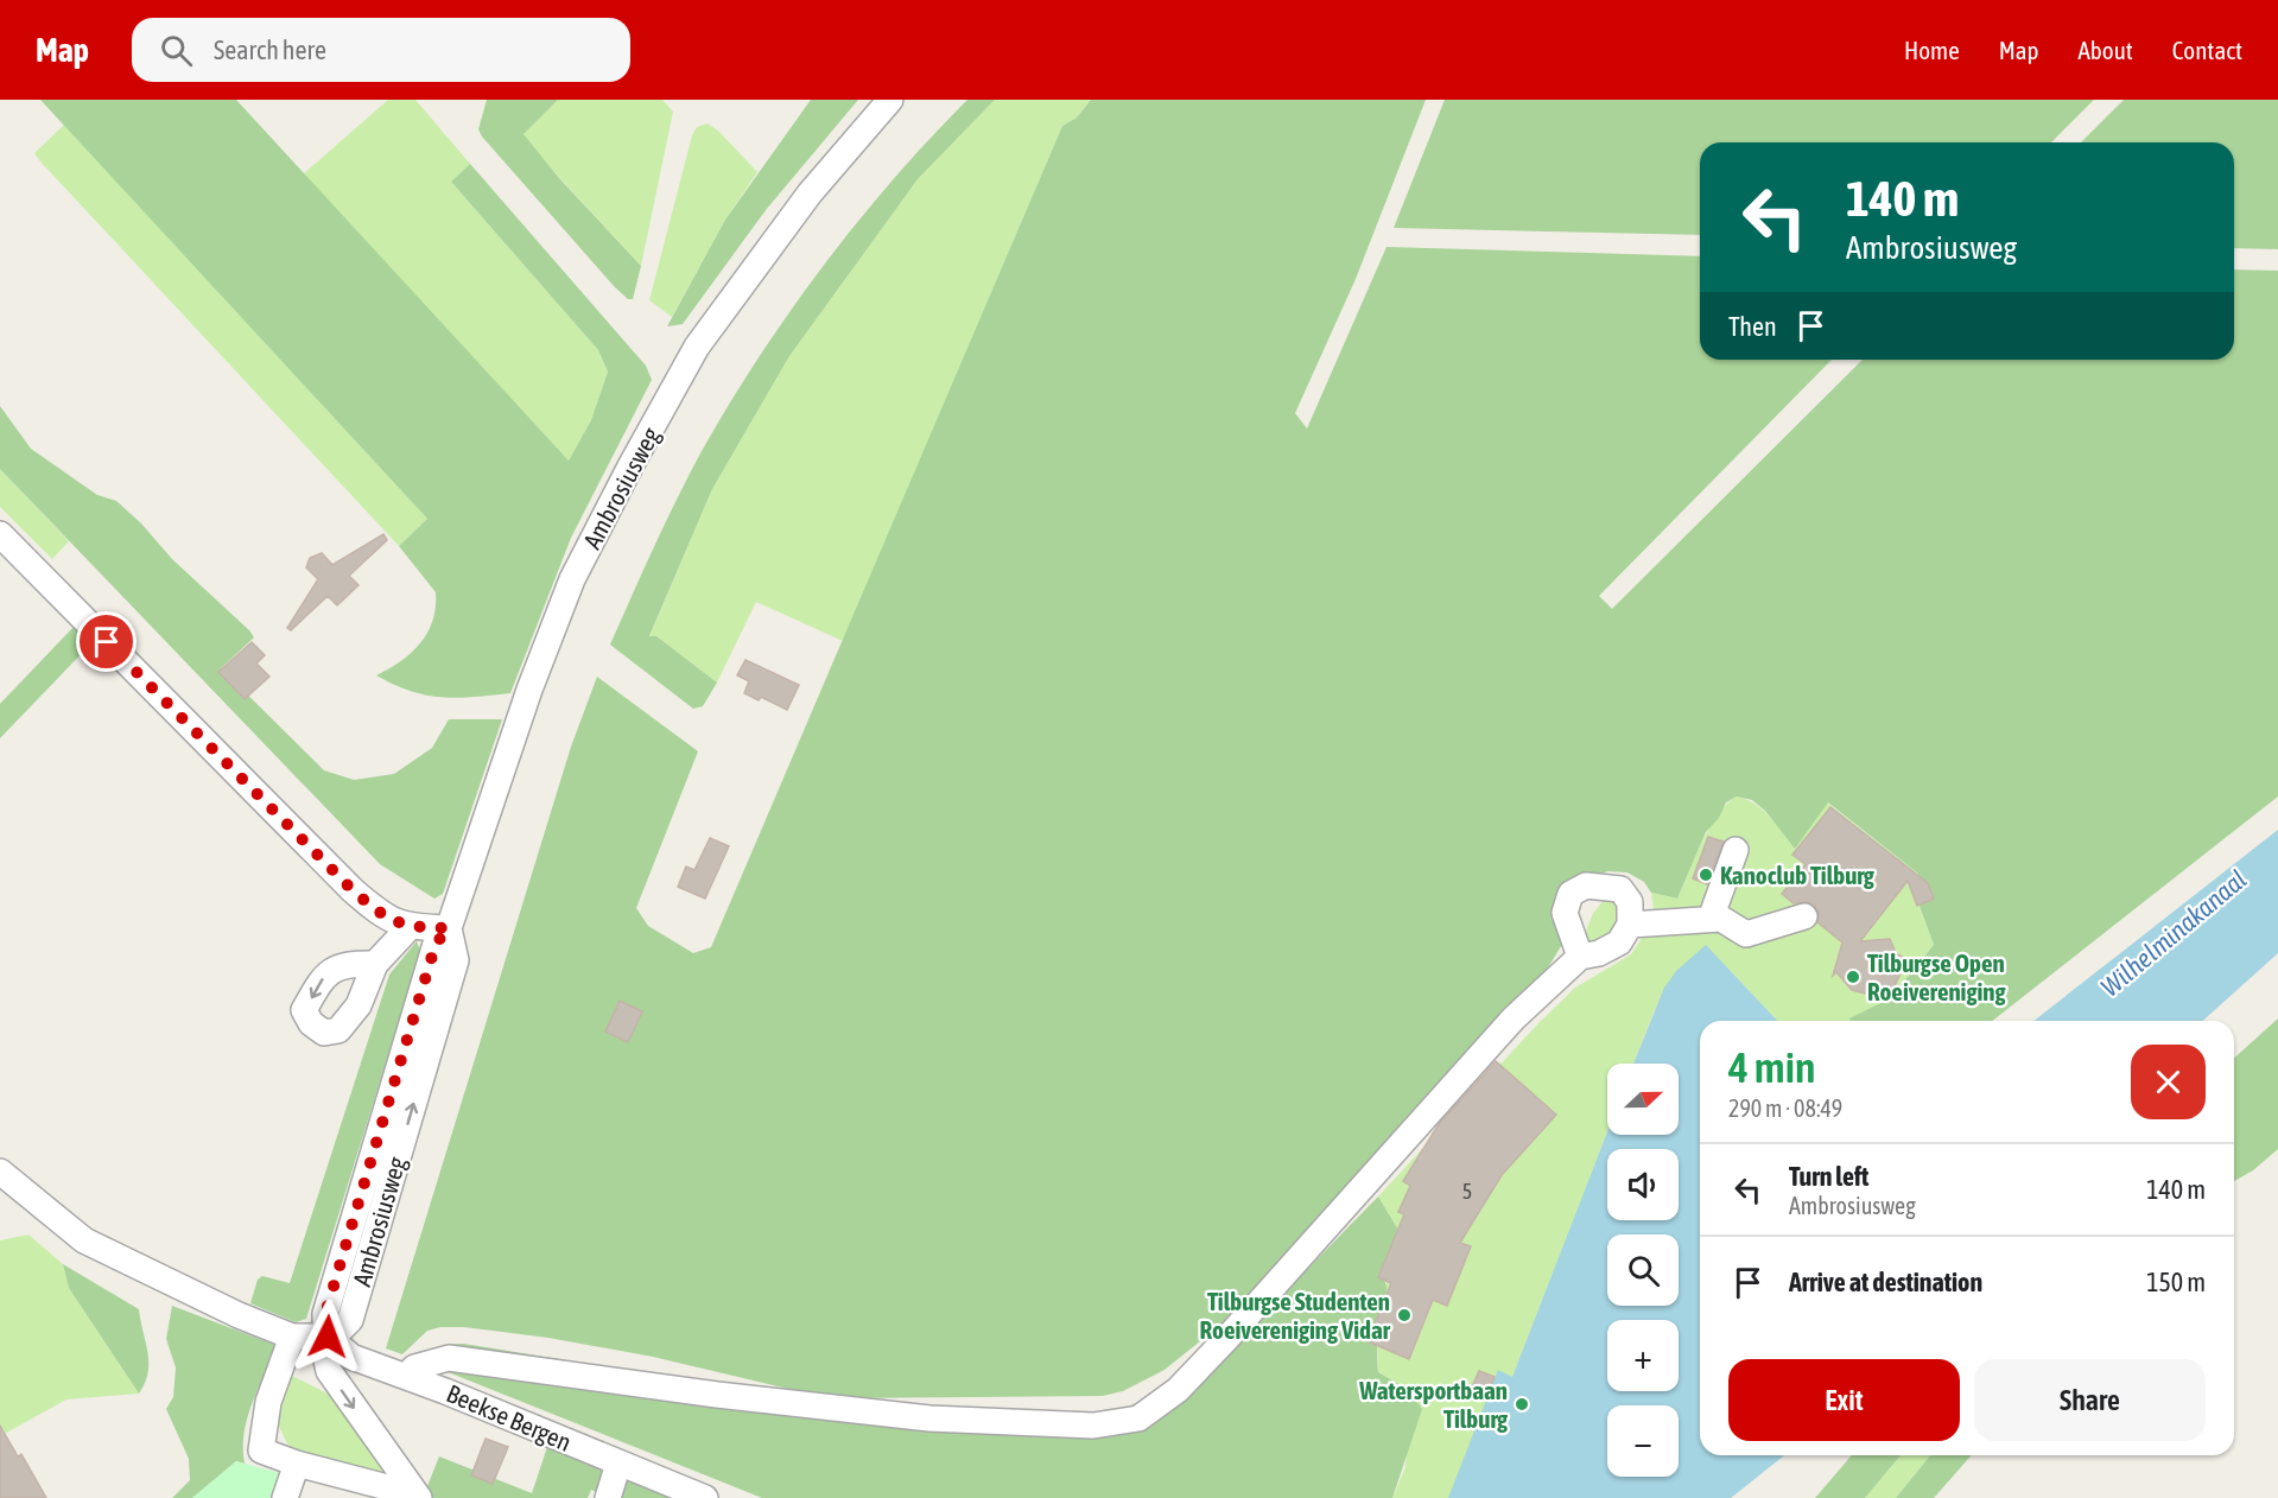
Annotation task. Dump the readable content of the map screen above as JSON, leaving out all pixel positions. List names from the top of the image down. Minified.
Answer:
{"streets":{"street":["Ambrosiusweg","Beekse Bergen"]},"crossings":[["Ambrosiusweg","Beekse Bergen"]],"water":["Wilhelminakanaal"],"places":["Kanoclub Tilburg","Tilburgse Open Roeivereniging","Tilburgse Studenten Roeivereniging Vidar","Watersportbaan Tilburg"],"house_numbers":["5"],"north":"right","page":{"header":"Map","search":"Search here","nav":["Home","Map","About","Contact"],"turn":["140 m","Ambrosiusweg"],"then":"Then","heading":["4 min","290 m · 08:49"],"map_buttons":["+","−"],"list":[{"name":"Turn left","note":"Ambrosiusweg","value":"140 m"},{"name":"Arrive at destination","value":"150 m"}],"buttons":["Exit","Share"]}}
